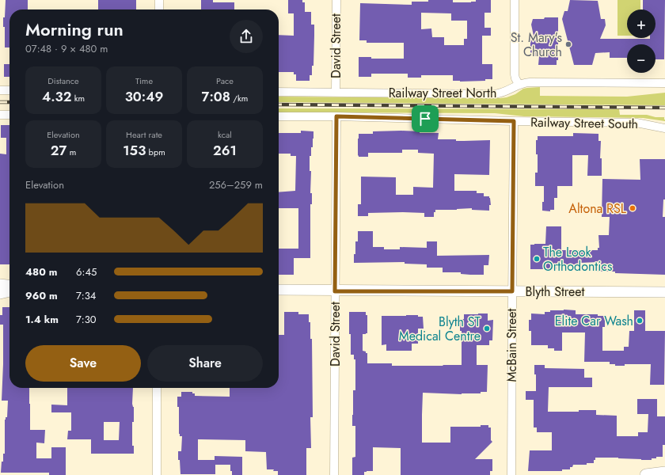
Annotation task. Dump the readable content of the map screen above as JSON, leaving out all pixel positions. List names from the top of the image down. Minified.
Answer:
{"streets":{"street":["David Street","Railway Street North","Railway Street South","Blyth Street","McBain Street"]},"crossings":[["David Street","Railway Street North"],["David Street","Railway Street South"],["David Street","Blyth Street"],["Railway Street South","McBain Street"],["Blyth Street","McBain Street"]],"places":["St. Mary's Church","Altona RSL","The Look Orthodontics","Elite Car Wash","Blyth ST Medical Centre"],"page":{"map_buttons":["+","−"],"heading":["Morning run","07:48 · 9 × 480 m"],"stats":[["Distance","4.32 km"],["Time","30:49"],["Pace","7:08 /km"],["Elevation","27 m"],["Heart rate","153 bpm"],["kcal","261"]],"chart":["Elevation","256–259 m"],"list":[{"name":"480 m","note":"6:45"},{"name":"960 m","note":"7:34"},{"name":"1.4 km","note":"7:30"}],"buttons":["Save","Share"]}}
